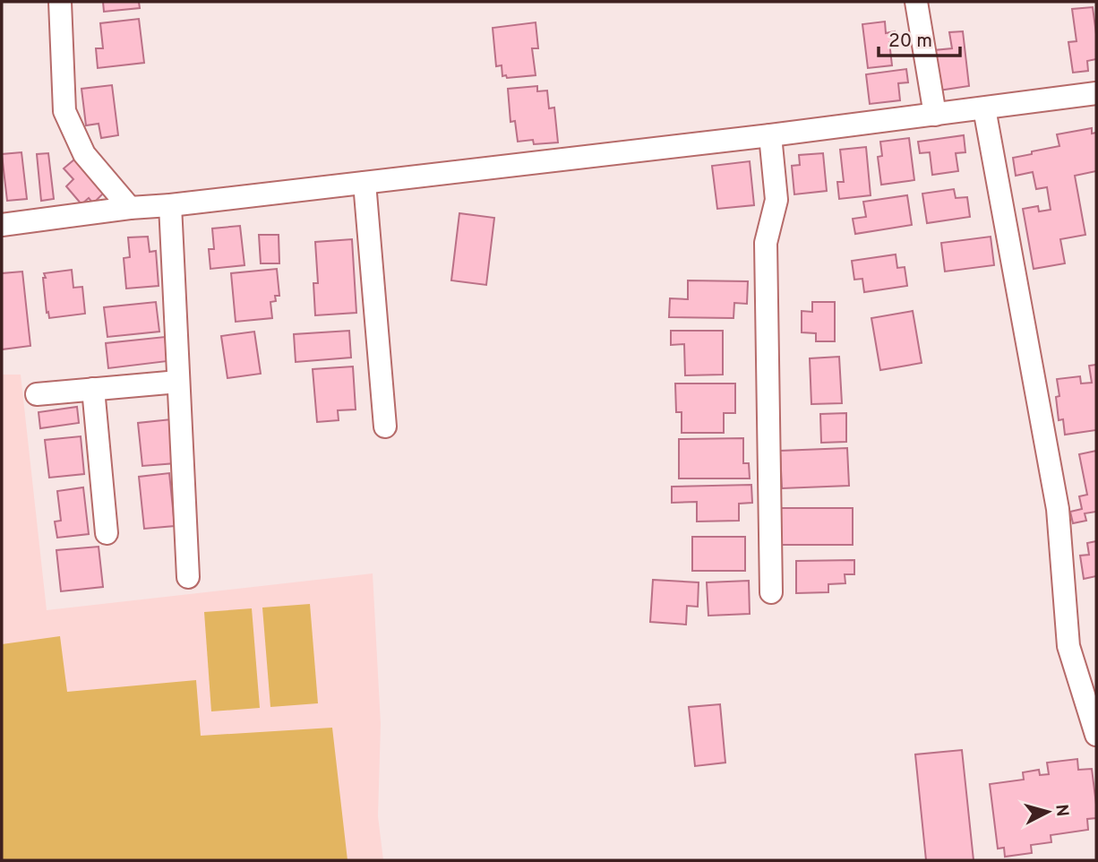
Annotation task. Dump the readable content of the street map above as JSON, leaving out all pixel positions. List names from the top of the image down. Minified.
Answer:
{"scale_bar":"20 m","north":"right"}
